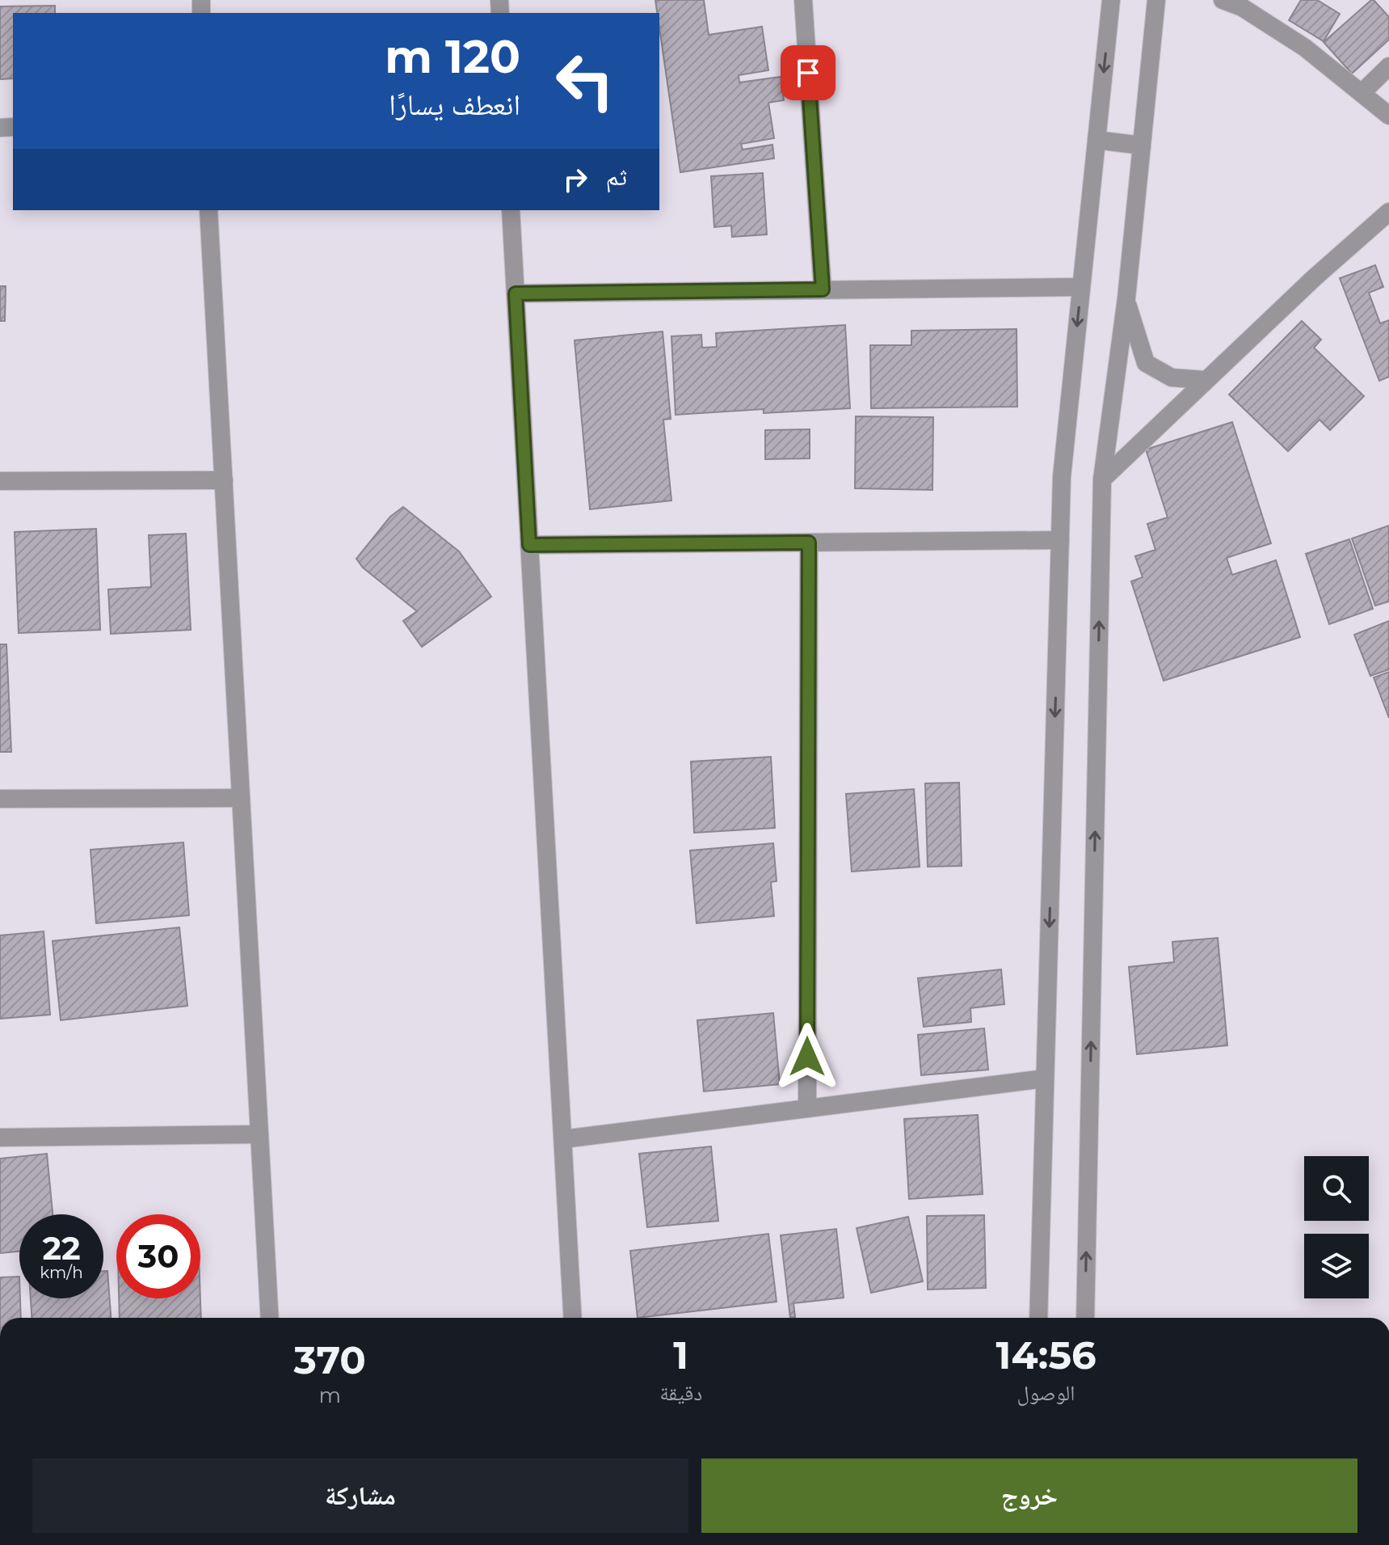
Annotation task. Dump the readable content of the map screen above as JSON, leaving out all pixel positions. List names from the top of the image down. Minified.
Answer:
{"page":{"turn":["120 m","انعطف يسارًا"],"then":"ثم","speed":"22 km/h","limit":"30","eta":["14:56","الوصول","1","دقيقة","370","m"],"buttons":["خروج","مشاركة"]}}
